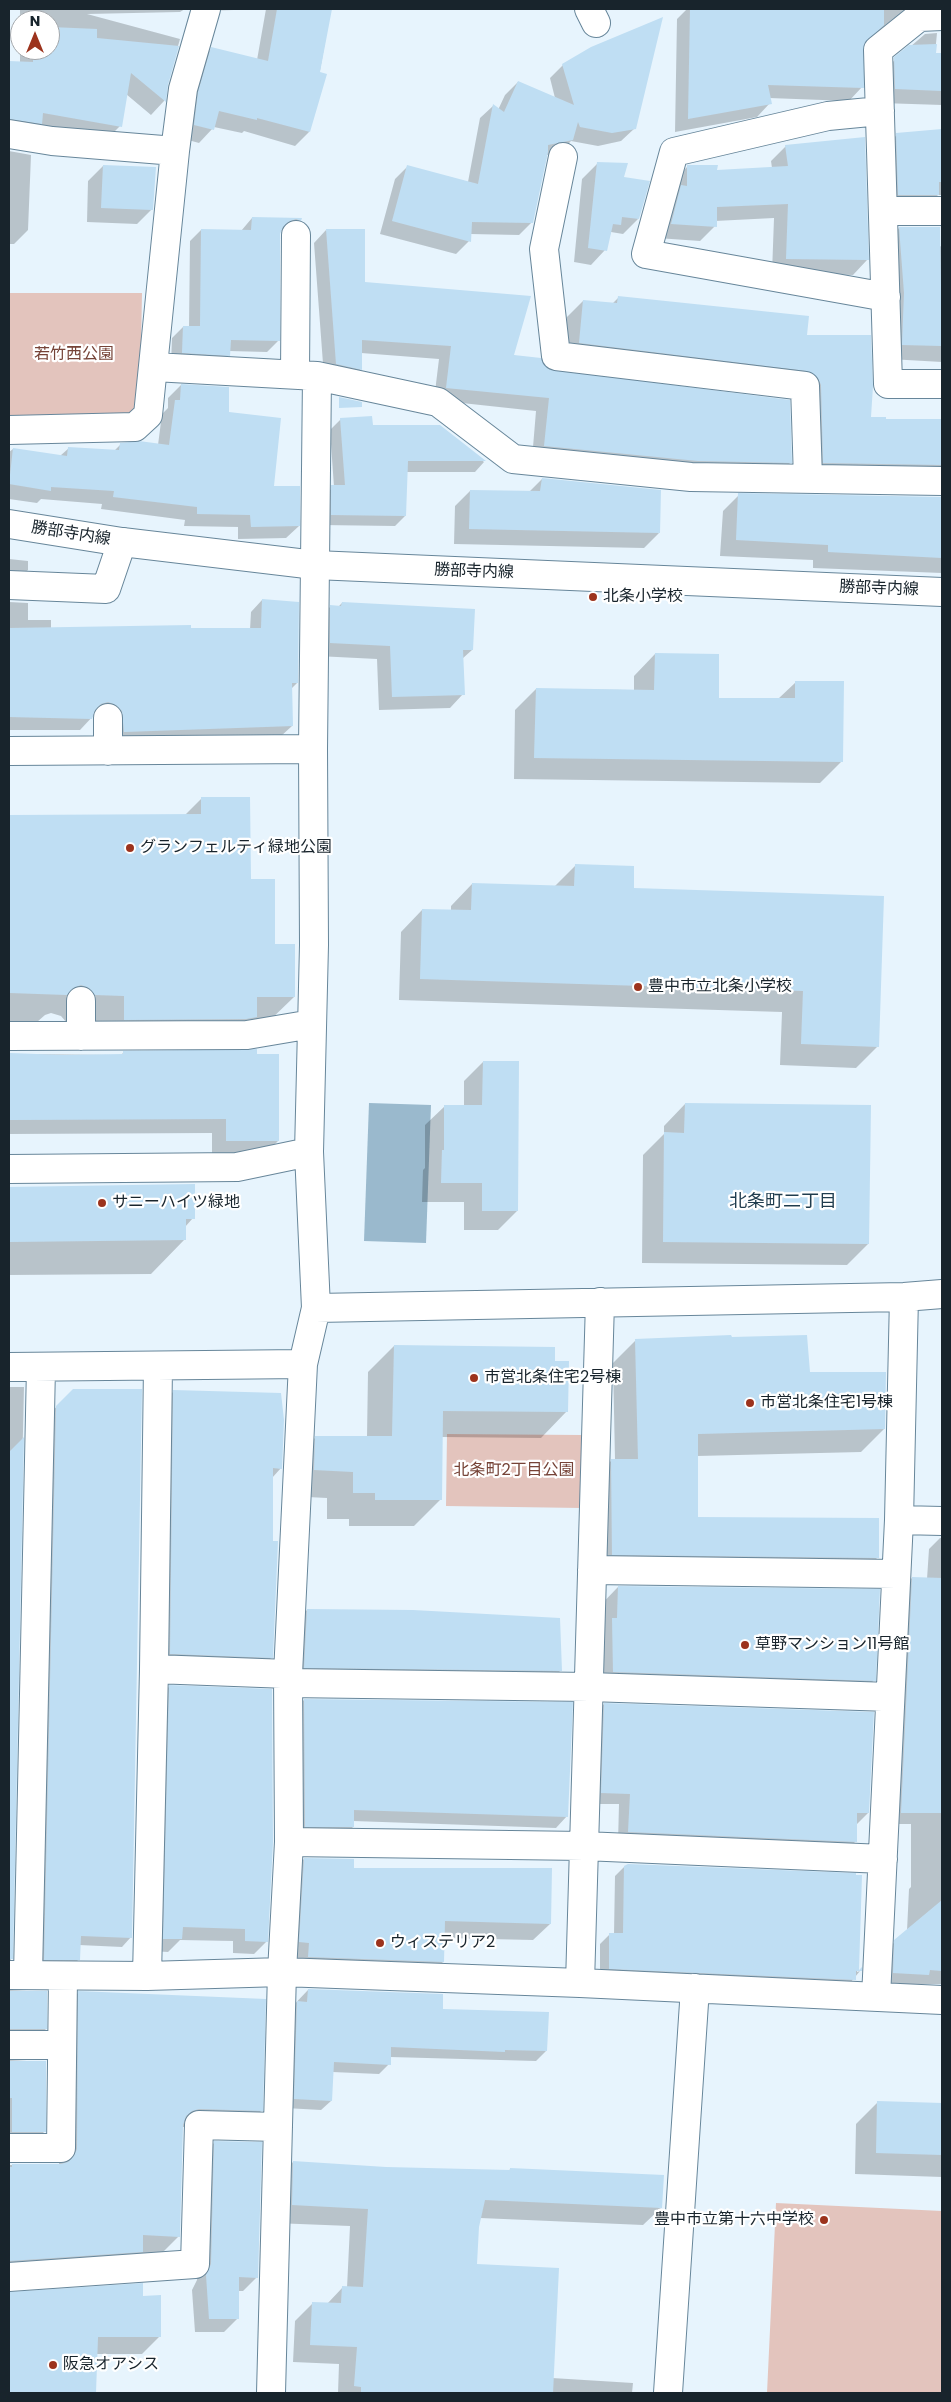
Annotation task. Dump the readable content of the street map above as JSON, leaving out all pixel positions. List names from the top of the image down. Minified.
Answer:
{"streets":{"street":["勝部寺内線"]},"districts":["北条町二丁目"],"parks":["若竹西公園","北条町2丁目公園"],"places":["北条小学校","グランフェルティ緑地公園","豊中市立北条小学校","サニーハイツ緑地","市営北条住宅2号棟","市営北条住宅1号棟","草野マンション11号館","ウィステリア2","豊中市立第十六中学校","阪急オアシス"],"north":"top"}
